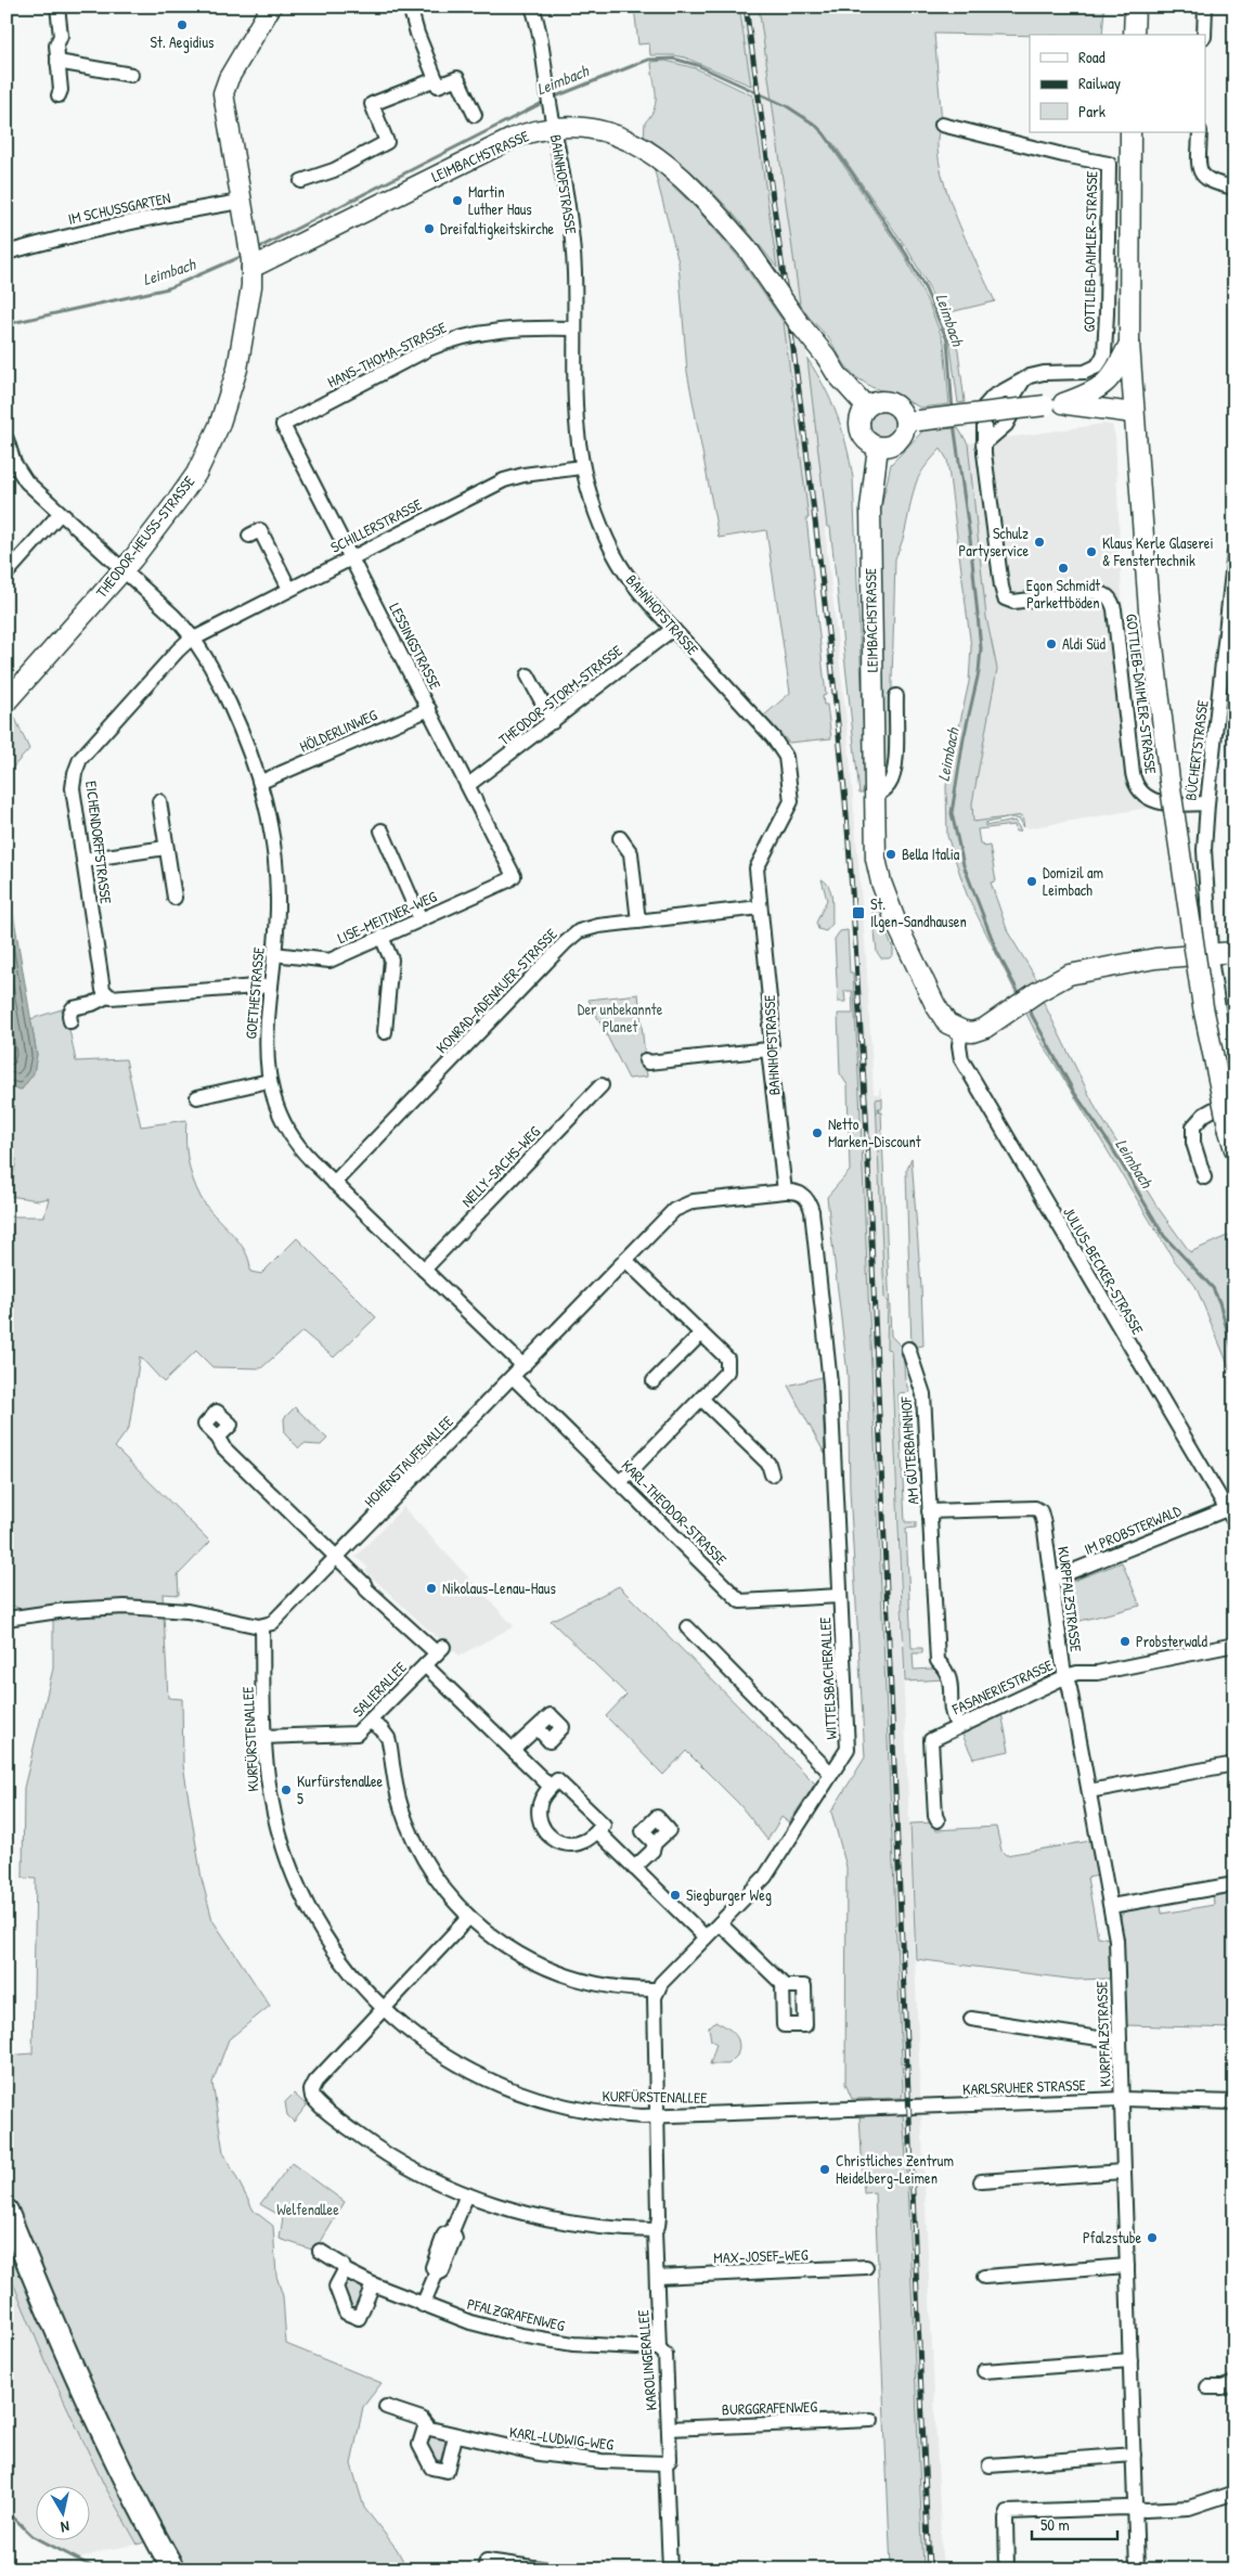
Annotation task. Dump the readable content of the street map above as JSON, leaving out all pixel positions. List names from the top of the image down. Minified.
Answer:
{"streets":{"street":["LEIMBACHSTRASSE","BAHNHOFSTRASSE","IM SCHUSSGARTEN","GOTTLIEB-DAIMLER-STRASSE","HANS-THOMA-STRASSE","SCHILLERSTRASSE","THEODOR-HEUSS-STRASSE","LESSINGSTRASSE","THEODOR-STORM-STRASSE","HÖLDERLINWEG","BÜCHERTSTRASSE","EICHENDORFFSTRASSE","LISE-MEITNER-WEG","KONRAD-ADENAUER-STRASSE","GOETHESTRASSE","NELLY-SACHS-WEG","JULIUS-BECKER-STRASSE","AM GÜTERBAHNHOF","HOHENSTAUFENALLEE","KARL-THEODOR-STRASSE","IM PROBSTERWALD","KURPFALZSTRASSE","WITTELSBACHERALLEE","FASANERIESTRASSE","SALIERALLEE","KURFÜRSTENALLEE","KARLSRUHER STRASSE","MAX-JOSEF-WEG","PFALZGRAFENWEG","KAROLINGERALLEE","BURGGRAFENWEG","KARL-LUDWIG-WEG"]},"crossings":[["LEIMBACHSTRASSE","BAHNHOFSTRASSE"],["LEIMBACHSTRASSE","THEODOR-HEUSS-STRASSE"],["LEIMBACHSTRASSE","JULIUS-BECKER-STRASSE"],["BAHNHOFSTRASSE","HANS-THOMA-STRASSE"],["BAHNHOFSTRASSE","SCHILLERSTRASSE"],["BAHNHOFSTRASSE","THEODOR-STORM-STRASSE"],["BAHNHOFSTRASSE","KONRAD-ADENAUER-STRASSE"],["BAHNHOFSTRASSE","HOHENSTAUFENALLEE"],["BAHNHOFSTRASSE","WITTELSBACHERALLEE"],["IM SCHUSSGARTEN","THEODOR-HEUSS-STRASSE"],["GOTTLIEB-DAIMLER-STRASSE","BÜCHERTSTRASSE"],["HANS-THOMA-STRASSE","LESSINGSTRASSE"],["SCHILLERSTRASSE","LESSINGSTRASSE"],["SCHILLERSTRASSE","EICHENDORFFSTRASSE"],["SCHILLERSTRASSE","GOETHESTRASSE"],["THEODOR-HEUSS-STRASSE","GOETHESTRASSE"],["LESSINGSTRASSE","THEODOR-STORM-STRASSE"],["LESSINGSTRASSE","HÖLDERLINWEG"],["LESSINGSTRASSE","LISE-MEITNER-WEG"],["HÖLDERLINWEG","GOETHESTRASSE"],["EICHENDORFFSTRASSE","GOETHESTRASSE"],["LISE-MEITNER-WEG","GOETHESTRASSE"],["KONRAD-ADENAUER-STRASSE","GOETHESTRASSE"],["GOETHESTRASSE","NELLY-SACHS-WEG"],["GOETHESTRASSE","HOHENSTAUFENALLEE"],["JULIUS-BECKER-STRASSE","IM PROBSTERWALD"],["AM GÜTERBAHNHOF","KURPFALZSTRASSE"],["HOHENSTAUFENALLEE","KARL-THEODOR-STRASSE"],["HOHENSTAUFENALLEE","WITTELSBACHERALLEE"],["HOHENSTAUFENALLEE","SALIERALLEE"],["HOHENSTAUFENALLEE","KURFÜRSTENALLEE"],["KARL-THEODOR-STRASSE","WITTELSBACHERALLEE"],["IM PROBSTERWALD","KURPFALZSTRASSE"],["KURPFALZSTRASSE","FASANERIESTRASSE"],["KURPFALZSTRASSE","KARLSRUHER STRASSE"],["SALIERALLEE","KURFÜRSTENALLEE"],["KURFÜRSTENALLEE","KARLSRUHER STRASSE"],["KURFÜRSTENALLEE","KAROLINGERALLEE"],["MAX-JOSEF-WEG","KAROLINGERALLEE"],["PFALZGRAFENWEG","KAROLINGERALLEE"],["KAROLINGERALLEE","BURGGRAFENWEG"],["KAROLINGERALLEE","KARL-LUDWIG-WEG"]],"water":["Leimbach"],"parks":["Der unbekannte Planet","Welfenallee"],"places":{"other":["St. Aegidius","Martin Luther Haus","Dreifaltigkeitskirche","Schulz Partyservice","Klaus Kerle Glaserei & Fenstertechnik","Egon Schmidt Parkettböden","Aldi Süd","Bella Italia","Domizil am Leimbach","Netto Marken-Discount","Nikolaus-Lenau-Haus","Probsterwald","Kurfürstenallee 5","Siegburger Weg","Christliches Zentrum Heidelberg-Leimen","Pfalzstube"],"transit":["St. Ilgen-Sandhausen"]},"legend":["Road","Railway","Park"],"scale_bar":"50 m","north":"bottom"}
